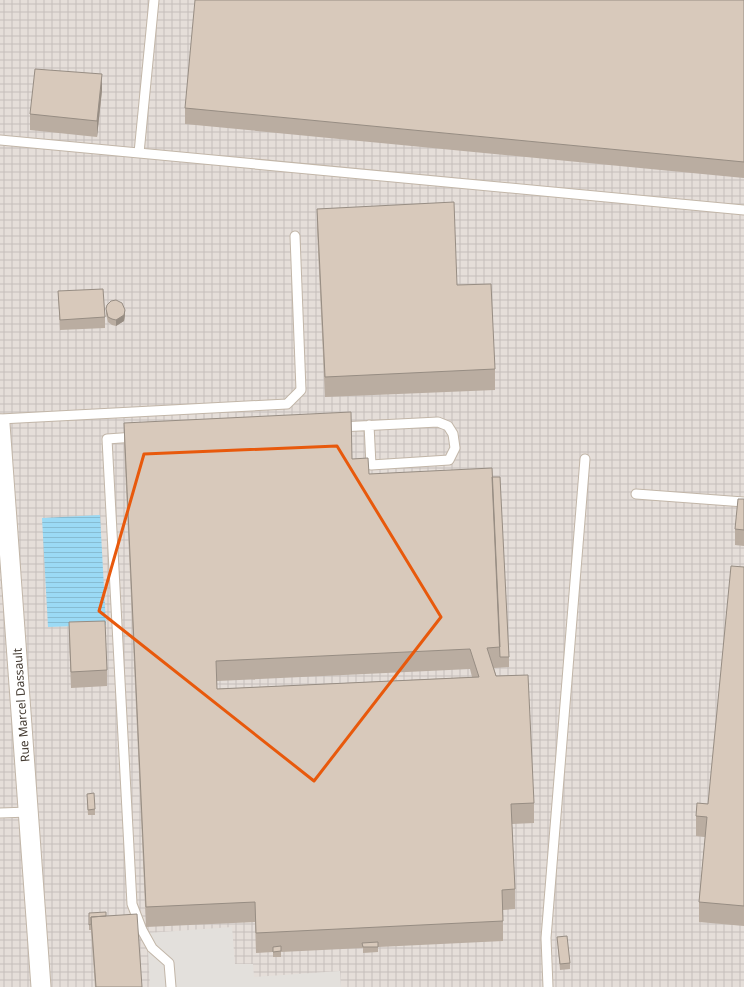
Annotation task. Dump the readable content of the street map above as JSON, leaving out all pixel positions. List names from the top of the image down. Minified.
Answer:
{"streets":{"street":["Rue Marcel Dassault"]}}
